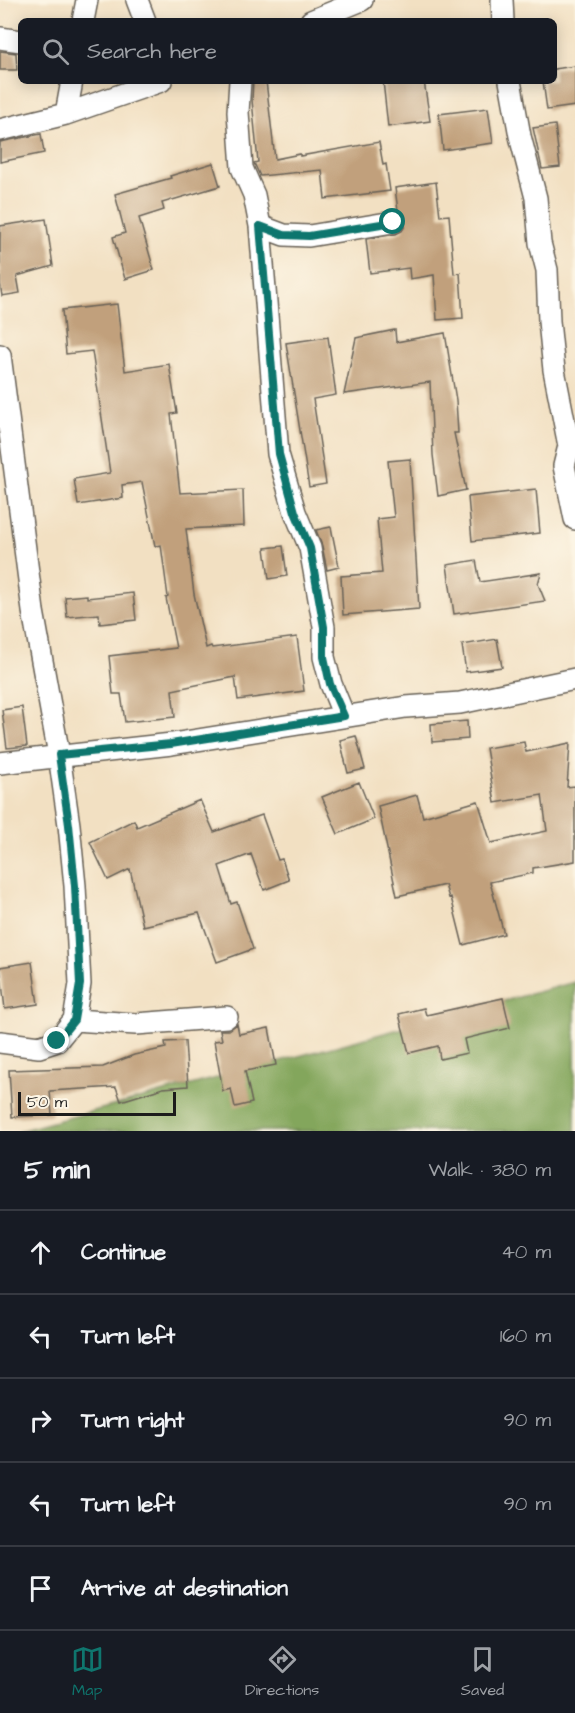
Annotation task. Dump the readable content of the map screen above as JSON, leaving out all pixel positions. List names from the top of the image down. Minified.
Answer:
{"scale_bar":"50 m","page":{"search":"Search here","scale":"50 m","heading":["5 min","Walk · 380 m"],"list":[["Continue","40 m"],["Turn left","160 m"],["Turn right","90 m"],["Turn left","90 m"],"Arrive at destination"],"nav":["Map","Directions","Saved"]}}
